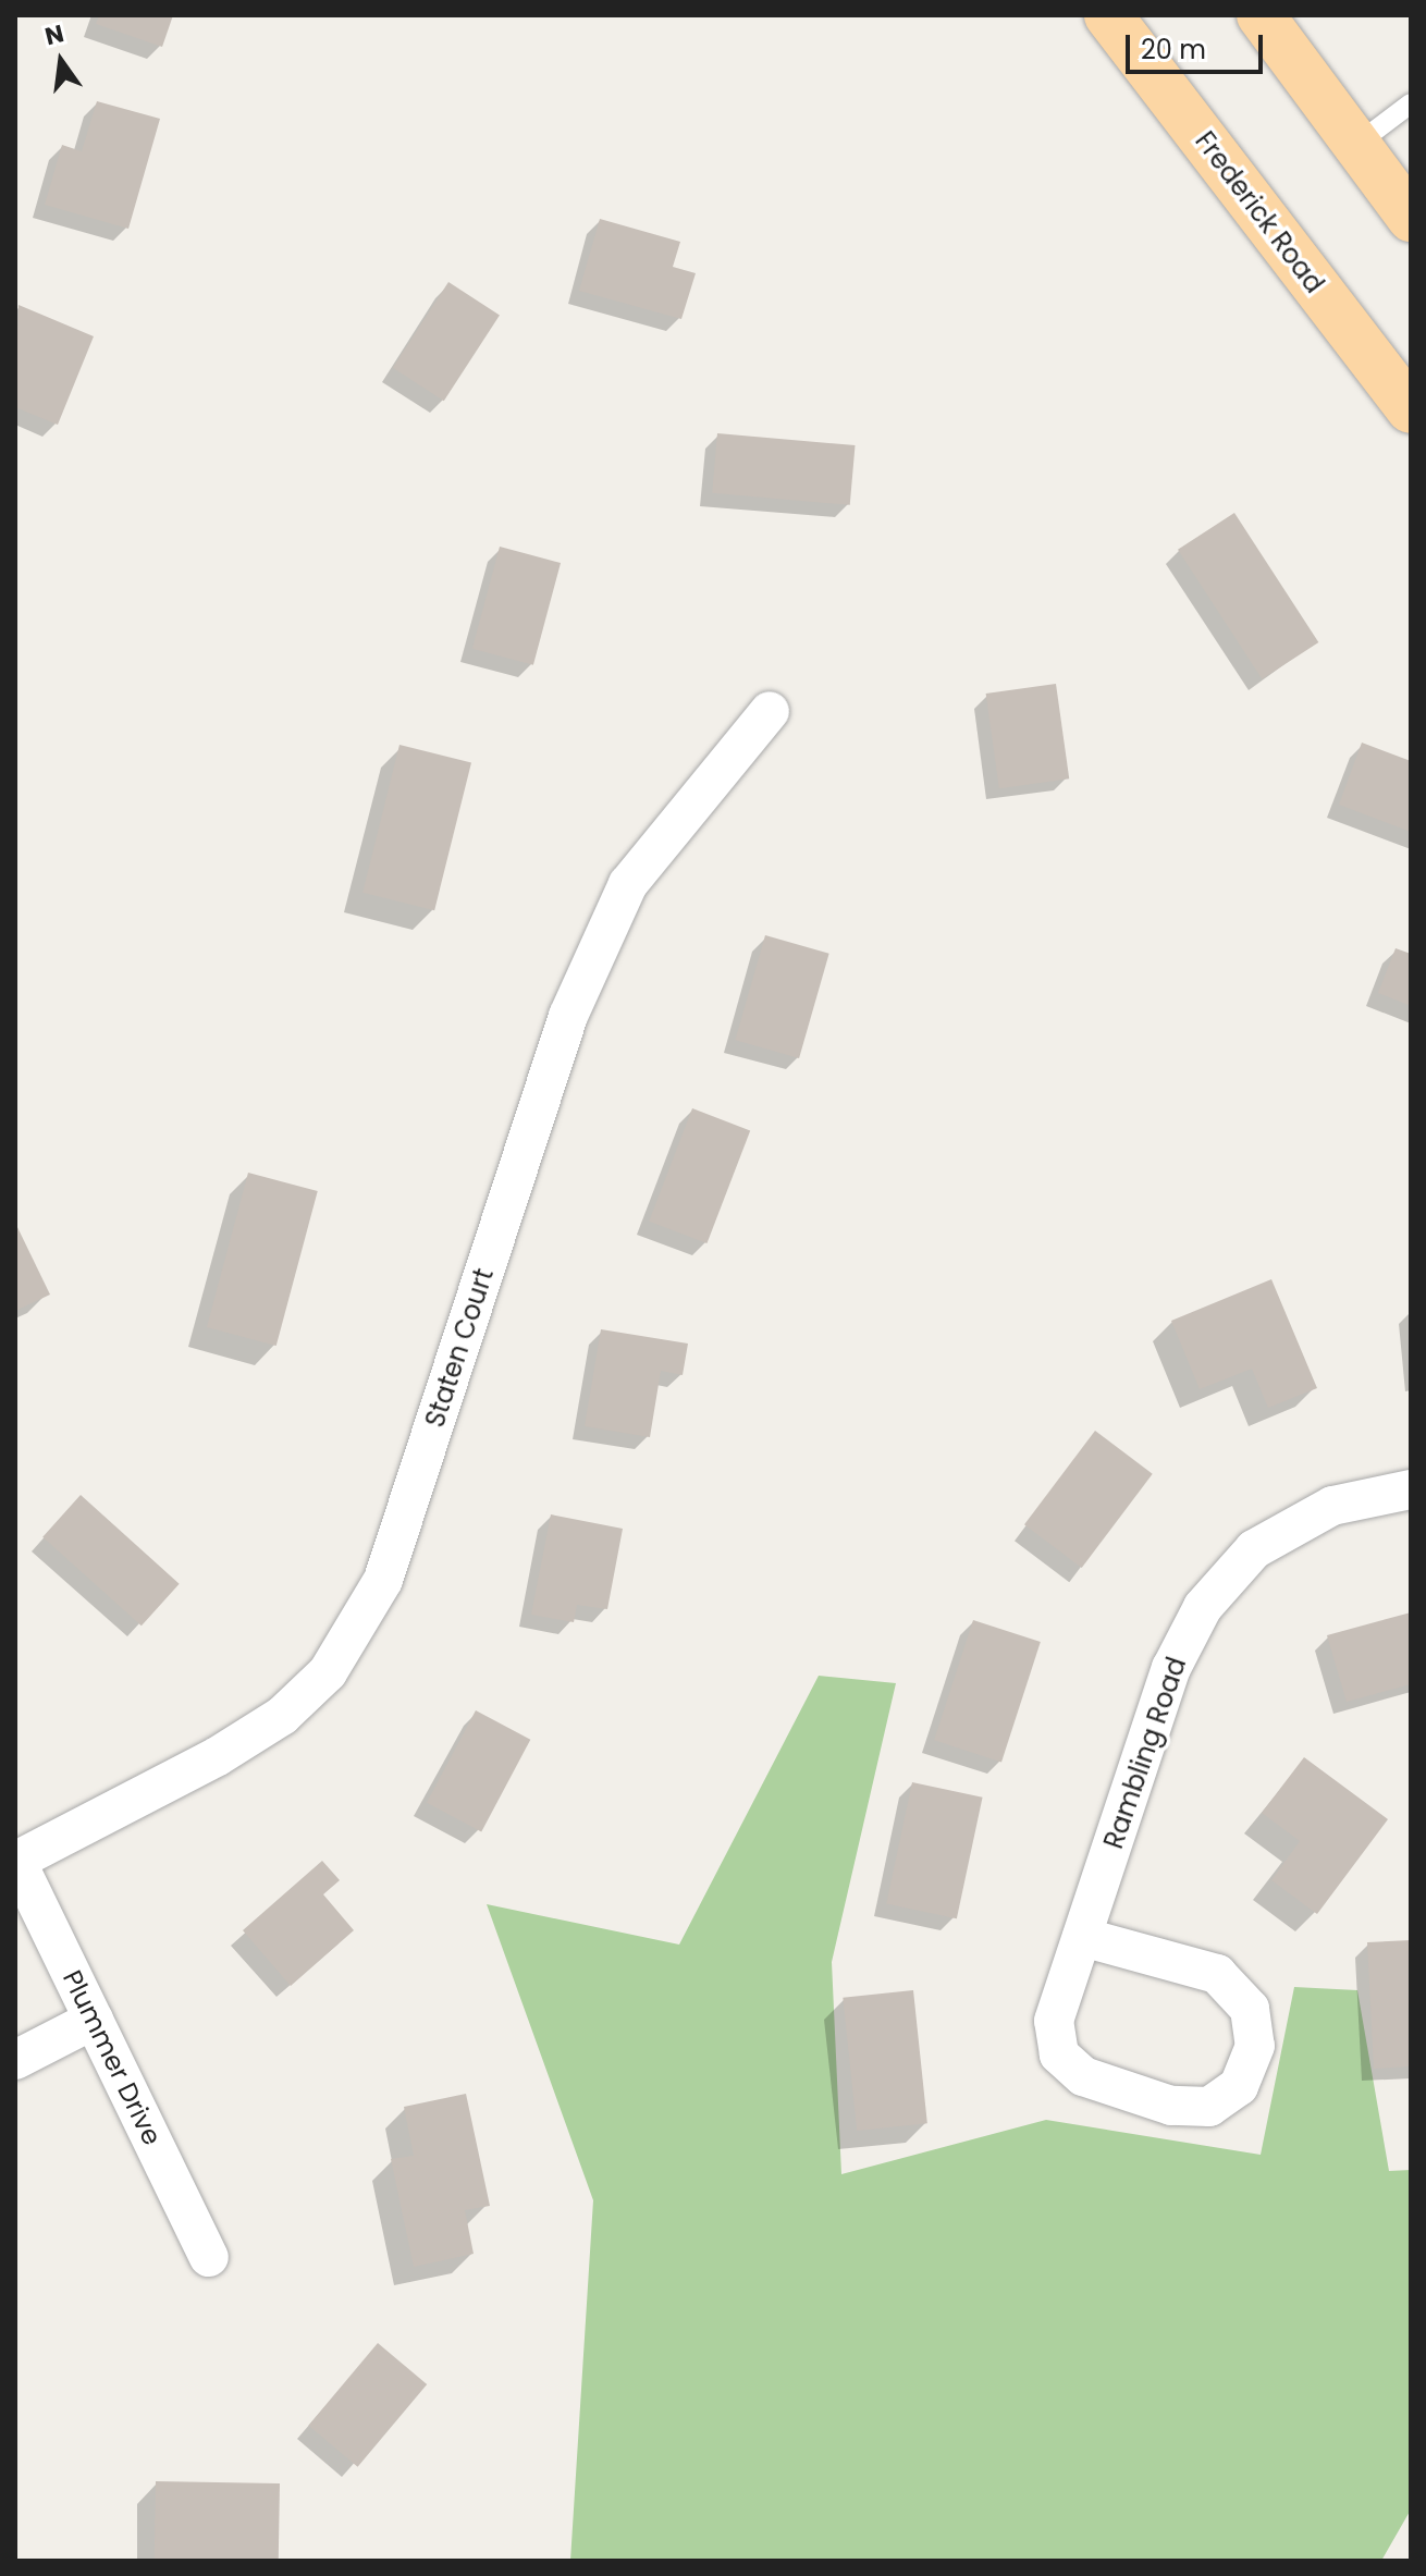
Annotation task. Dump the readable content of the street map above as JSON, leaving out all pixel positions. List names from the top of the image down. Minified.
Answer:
{"streets":{"main road":["Frederick Road"],"street":["Staten Court","Rambling Road","Plummer Drive"]},"crossings":[["Staten Court","Plummer Drive"]],"scale_bar":"20 m","north":"top"}
